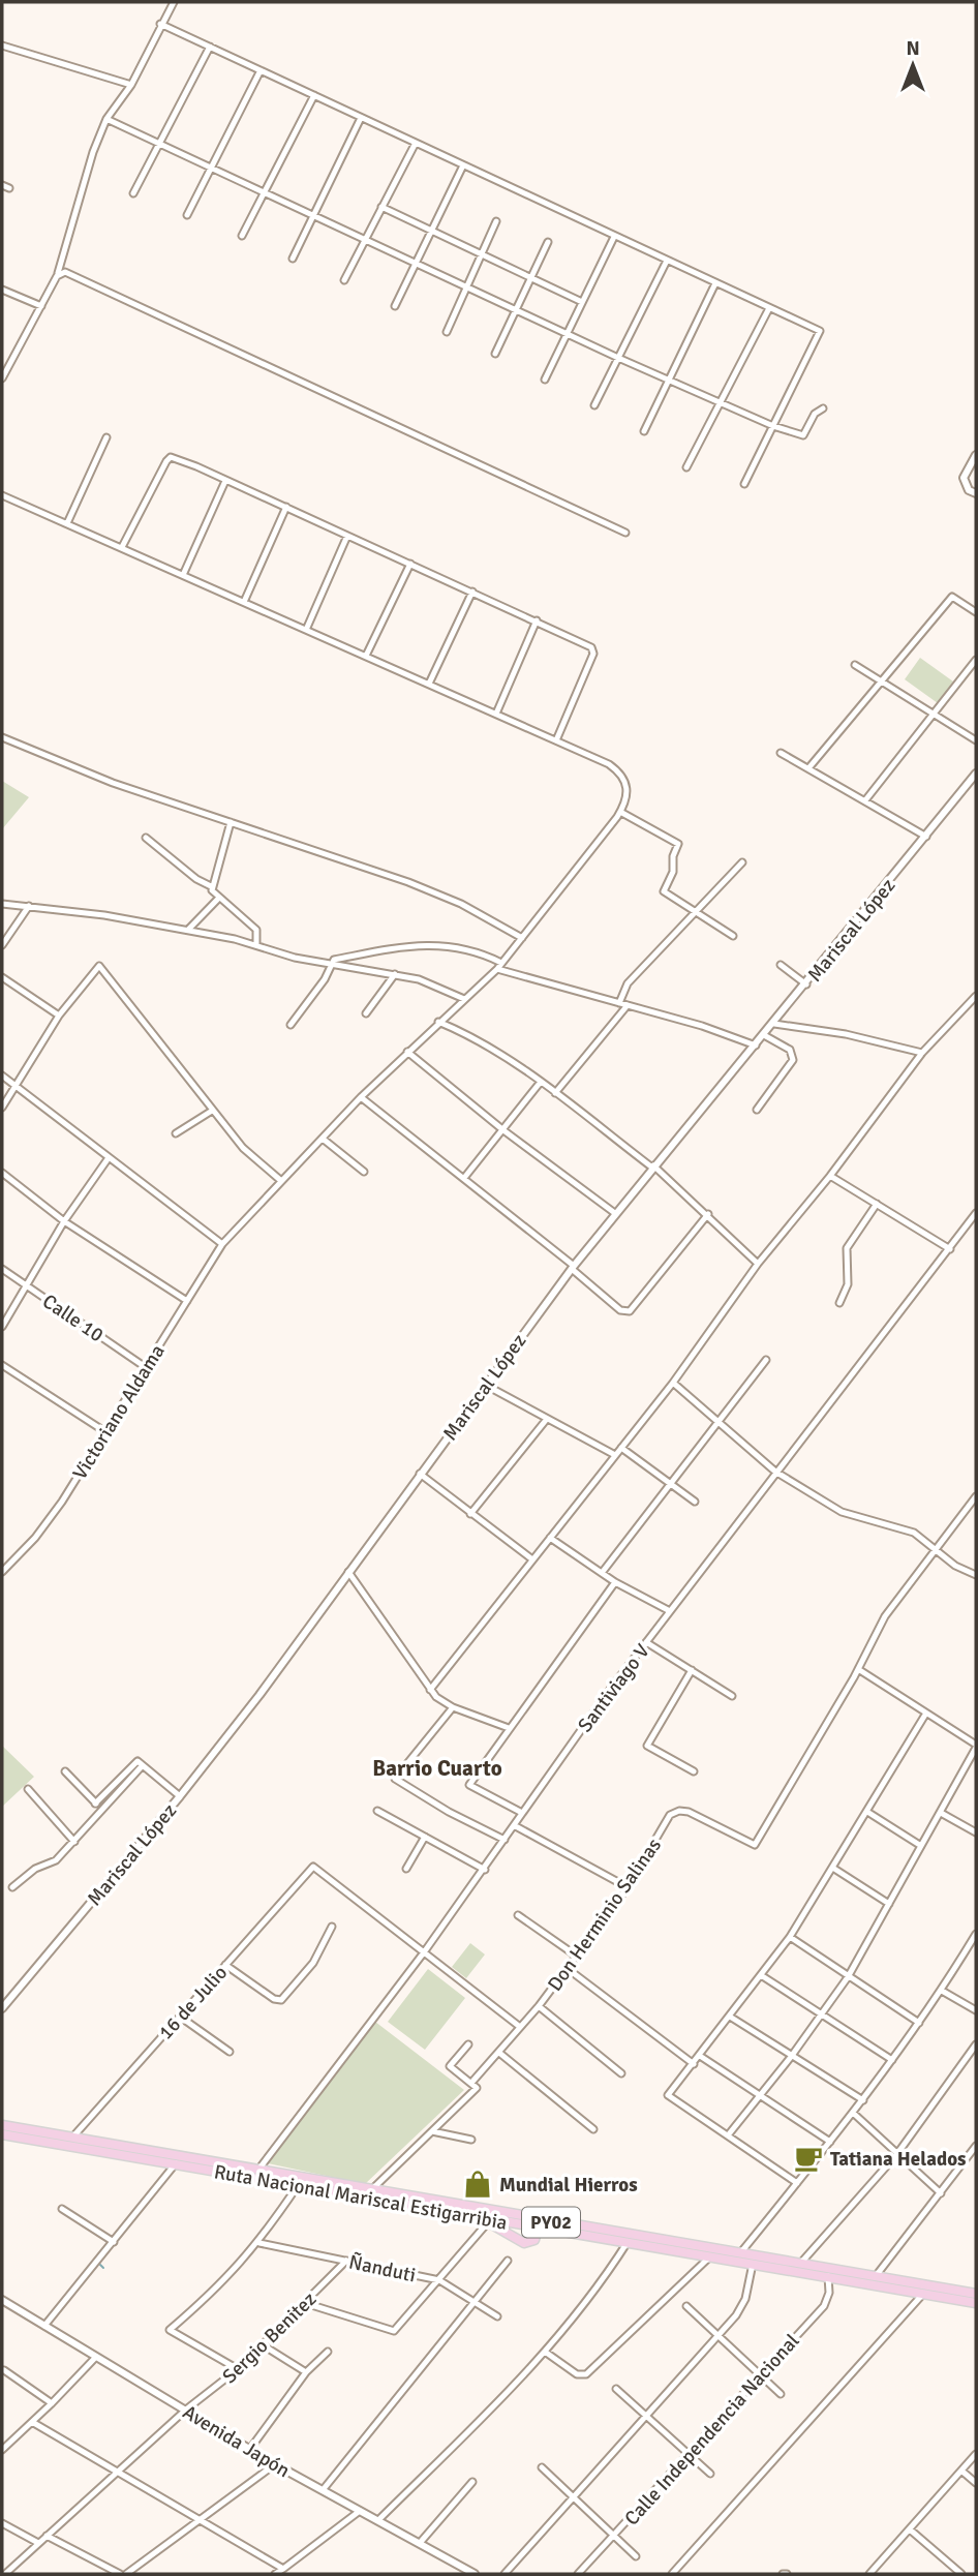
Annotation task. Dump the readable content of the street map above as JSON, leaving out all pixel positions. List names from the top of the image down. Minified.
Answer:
{"streets":{"highway":["Ruta Nacional Mariscal Estigarribia","PY02"],"street":["Mariscal López","Calle 10","Victoriano Aldama","Santiviago V","Don Herminio Salinas","16 de Julio","Ñanduti","Sergio Benitez","Calle Independencia Nacional","Avenida Japón"]},"crossings":[["Calle 10","Victoriano Aldama"],["Santiviago V","16 de Julio"],["Santiviago V","Ruta Nacional Mariscal Estigarribia"],["16 de Julio","Ruta Nacional Mariscal Estigarribia"],["Ruta Nacional Mariscal Estigarribia","Calle Independencia Nacional"],["Ñanduti","Sergio Benitez"],["Sergio Benitez","Avenida Japón"]],"districts":["Barrio Cuarto"],"places":{"cafe":["Tatiana Helados"],"shop":["Mundial Hierros"]},"north":"top"}
